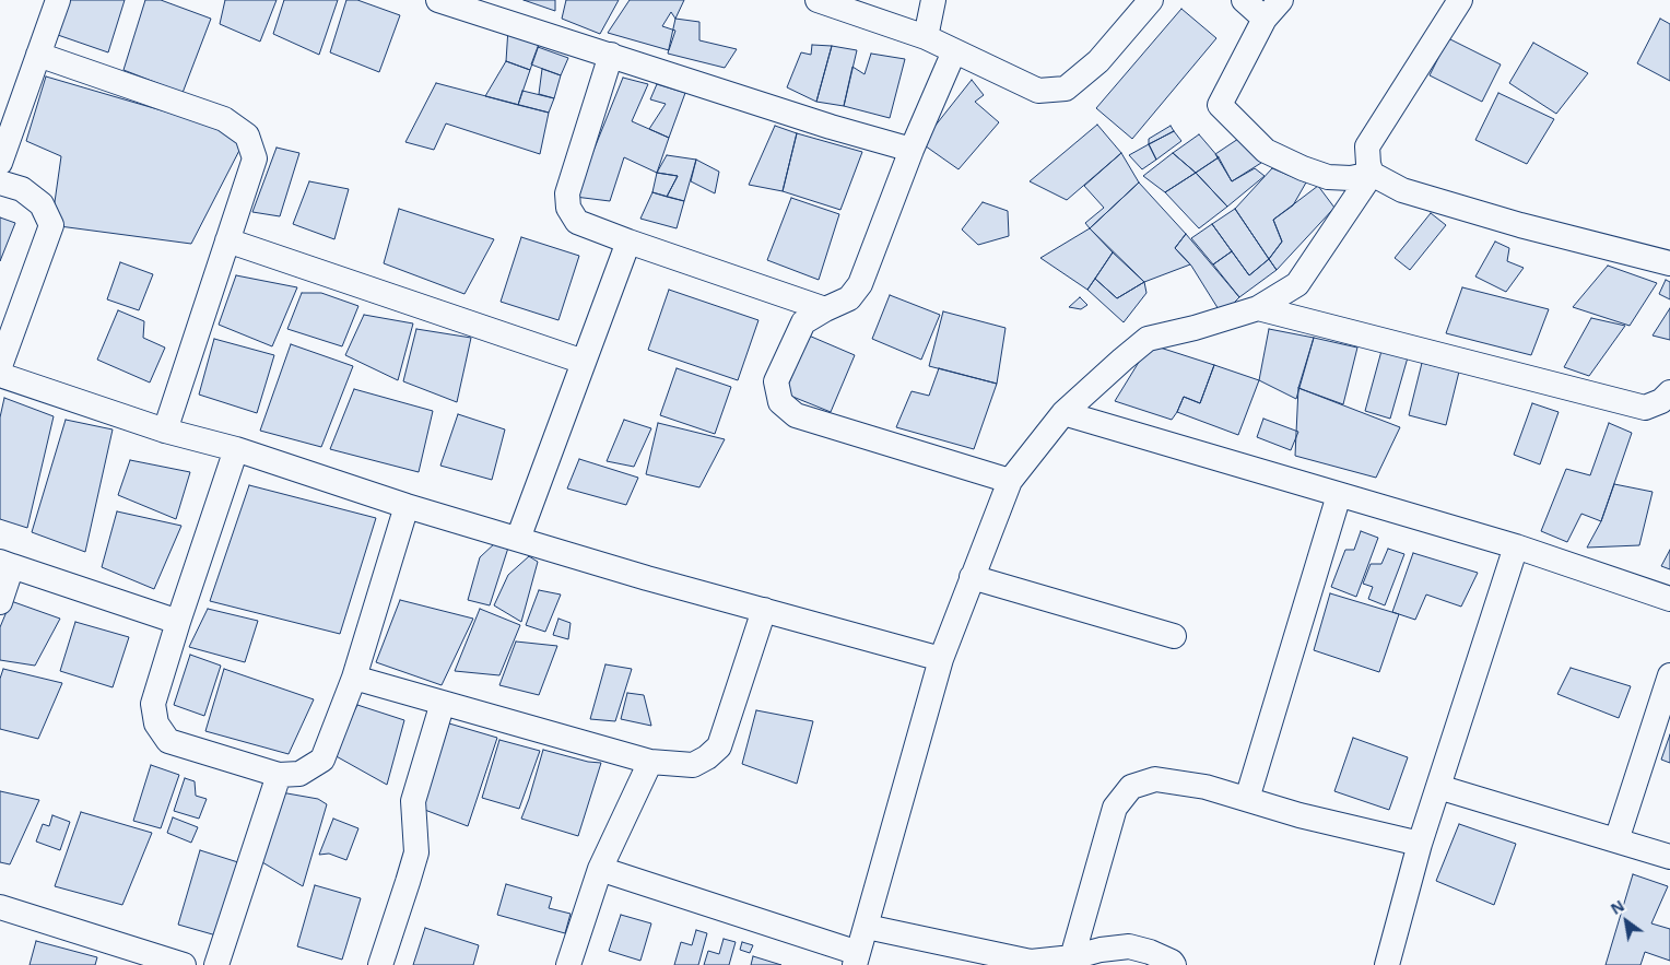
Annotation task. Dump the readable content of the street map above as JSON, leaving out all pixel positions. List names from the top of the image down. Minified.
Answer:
{"north":"top left"}
